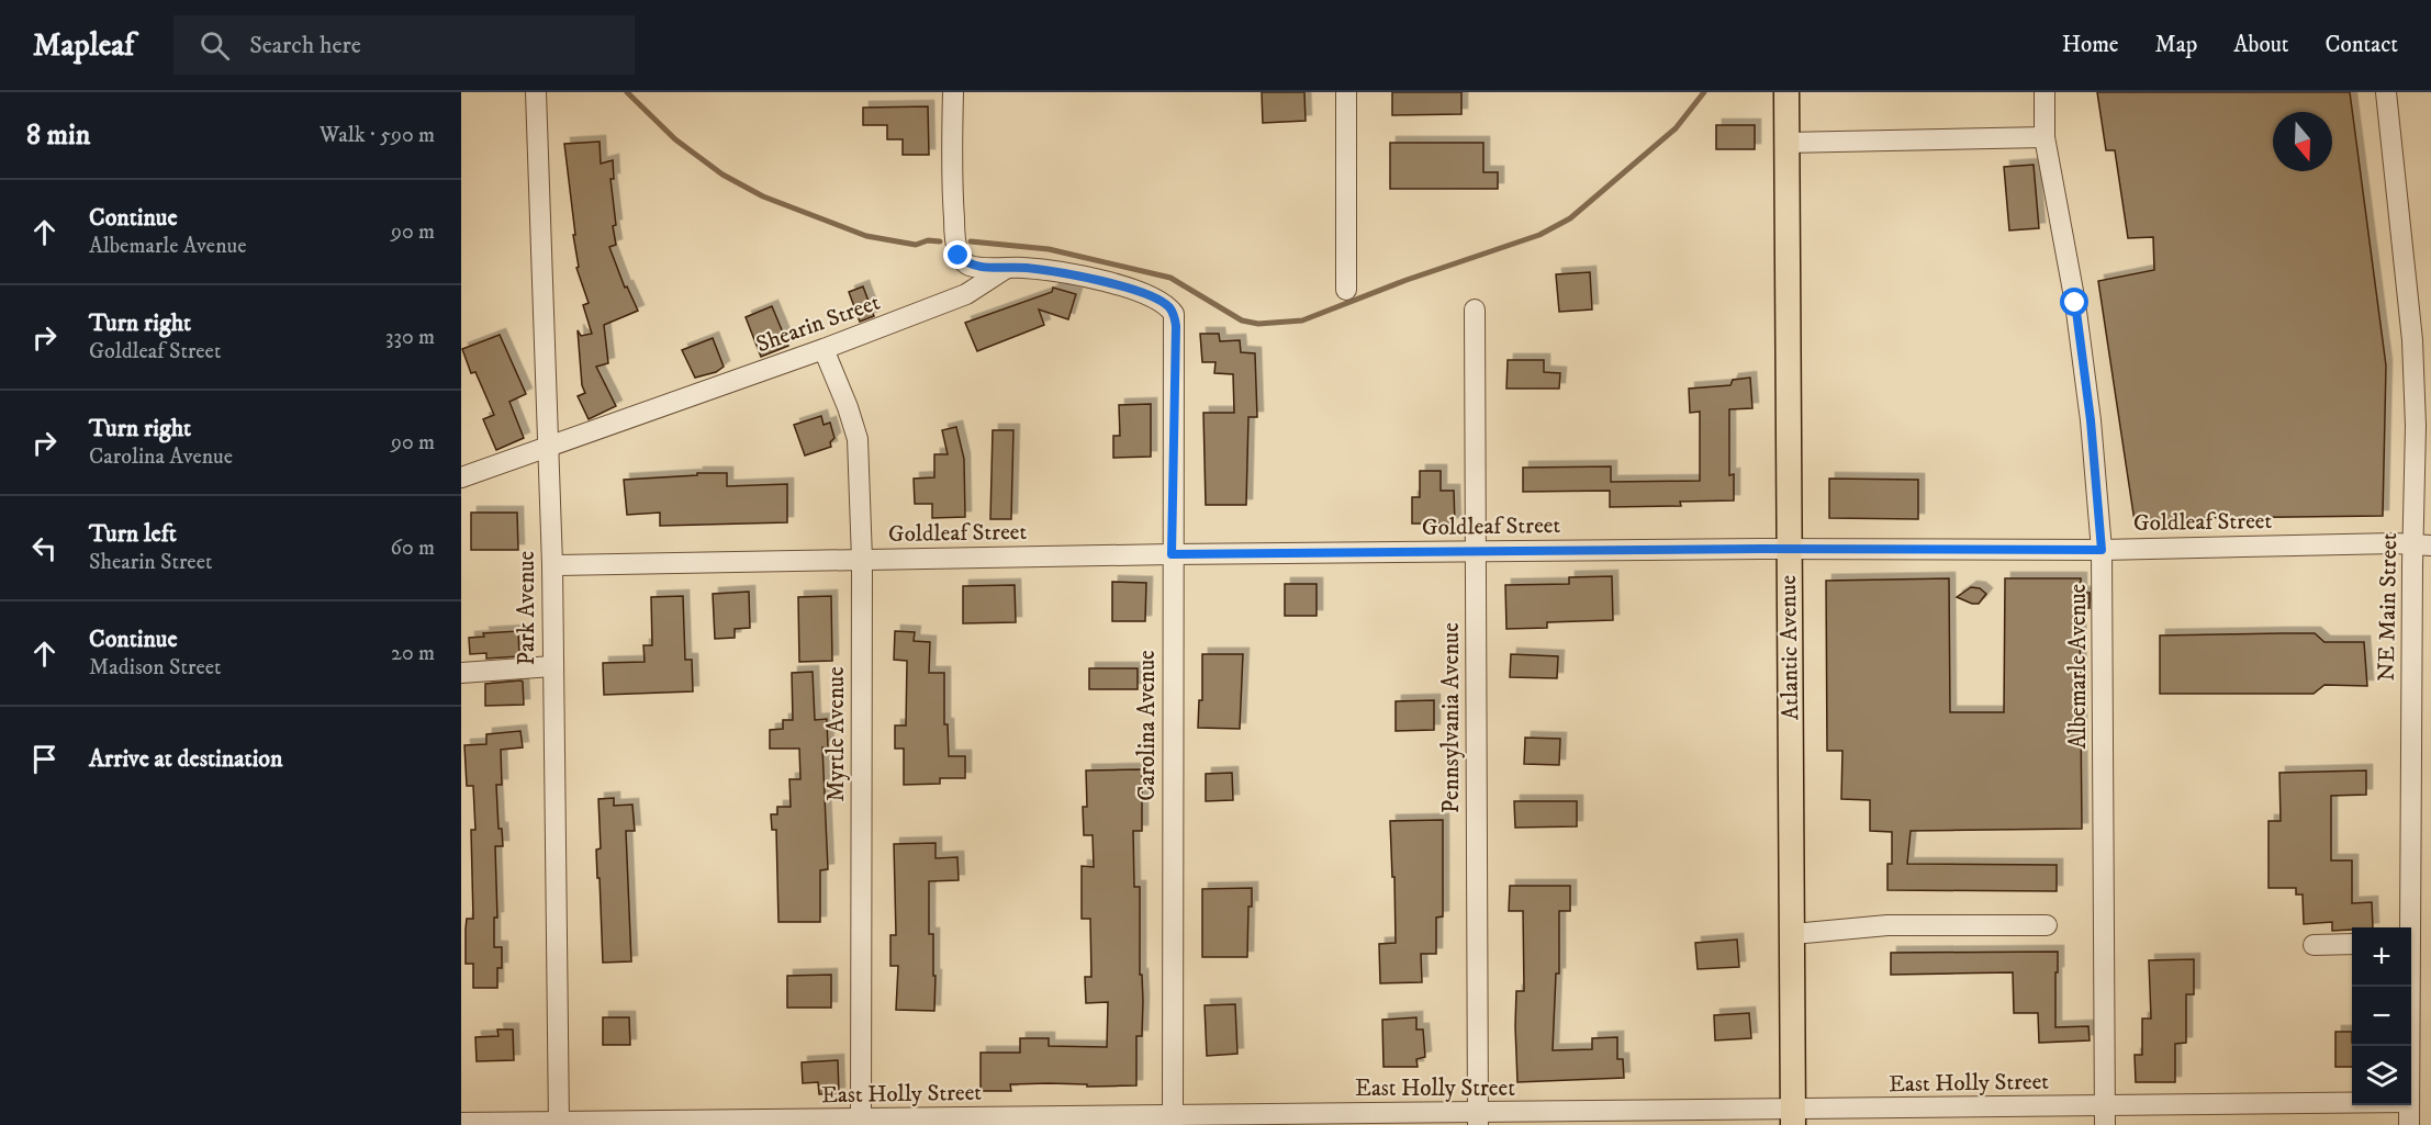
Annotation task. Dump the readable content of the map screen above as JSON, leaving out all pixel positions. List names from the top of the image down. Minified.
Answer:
{"streets":{"main road":["Atlantic Avenue"],"street":["Shearin Street","Goldleaf Street","NE Main Street","Park Avenue","Albemarle Avenue","Pennsylvania Avenue","Carolina Avenue","Myrtle Avenue","East Holly Street"]},"crossings":[["Shearin Street","Park Avenue"],["Shearin Street","Carolina Avenue"],["Shearin Street","Myrtle Avenue"],["Goldleaf Street","NE Main Street"],["Goldleaf Street","Park Avenue"],["Goldleaf Street","Atlantic Avenue"],["Goldleaf Street","Albemarle Avenue"],["Goldleaf Street","Pennsylvania Avenue"],["Goldleaf Street","Carolina Avenue"],["Goldleaf Street","Myrtle Avenue"],["Park Avenue","East Holly Street"],["Atlantic Avenue","East Holly Street"],["Albemarle Avenue","East Holly Street"],["Pennsylvania Avenue","East Holly Street"],["Carolina Avenue","East Holly Street"],["Myrtle Avenue","East Holly Street"]],"north":"bottom","page":{"header":"Mapleaf","search":"Search here","nav":["Home","Map","About","Contact"],"heading":["8 min","Walk · 590 m"],"list":[["Continue","Albemarle Avenue","90 m"],["Turn right","Goldleaf Street","330 m"],["Turn right","Carolina Avenue","90 m"],["Turn left","Shearin Street","60 m"],["Continue","Madison Street","20 m"],"Arrive at destination"],"map_buttons":["+","−"]}}
